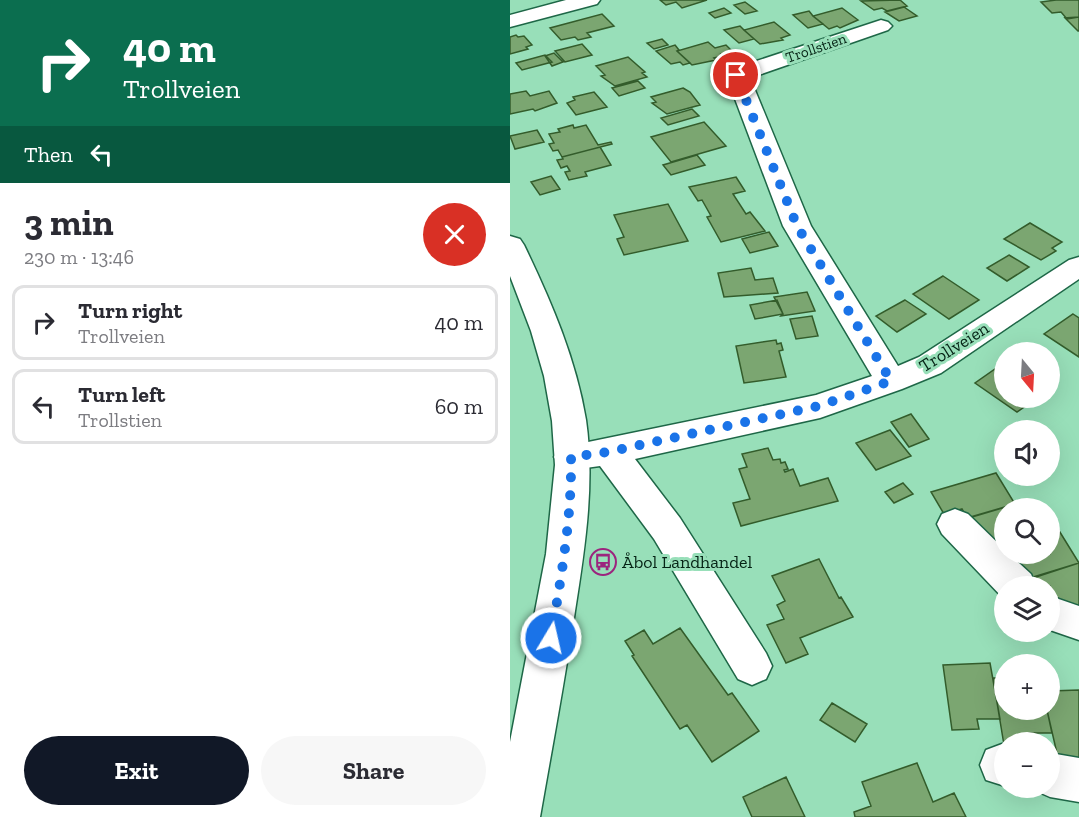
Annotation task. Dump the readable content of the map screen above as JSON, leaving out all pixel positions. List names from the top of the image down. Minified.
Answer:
{"streets":{"street":["Trollstien","Trollveien"]},"crossings":[["Trollstien","Trollveien"]],"places":{"bus stop":["Åbol Landhandel"]},"north":"bottom","page":{"turn":["40 m","Trollveien"],"then":"Then","heading":["3 min","230 m · 13:46"],"list":[{"name":"Turn right","note":"Trollveien","value":"40 m"},{"name":"Turn left","note":"Trollstien","value":"60 m"}],"map_buttons":["+","−"],"buttons":["Exit","Share"]}}
